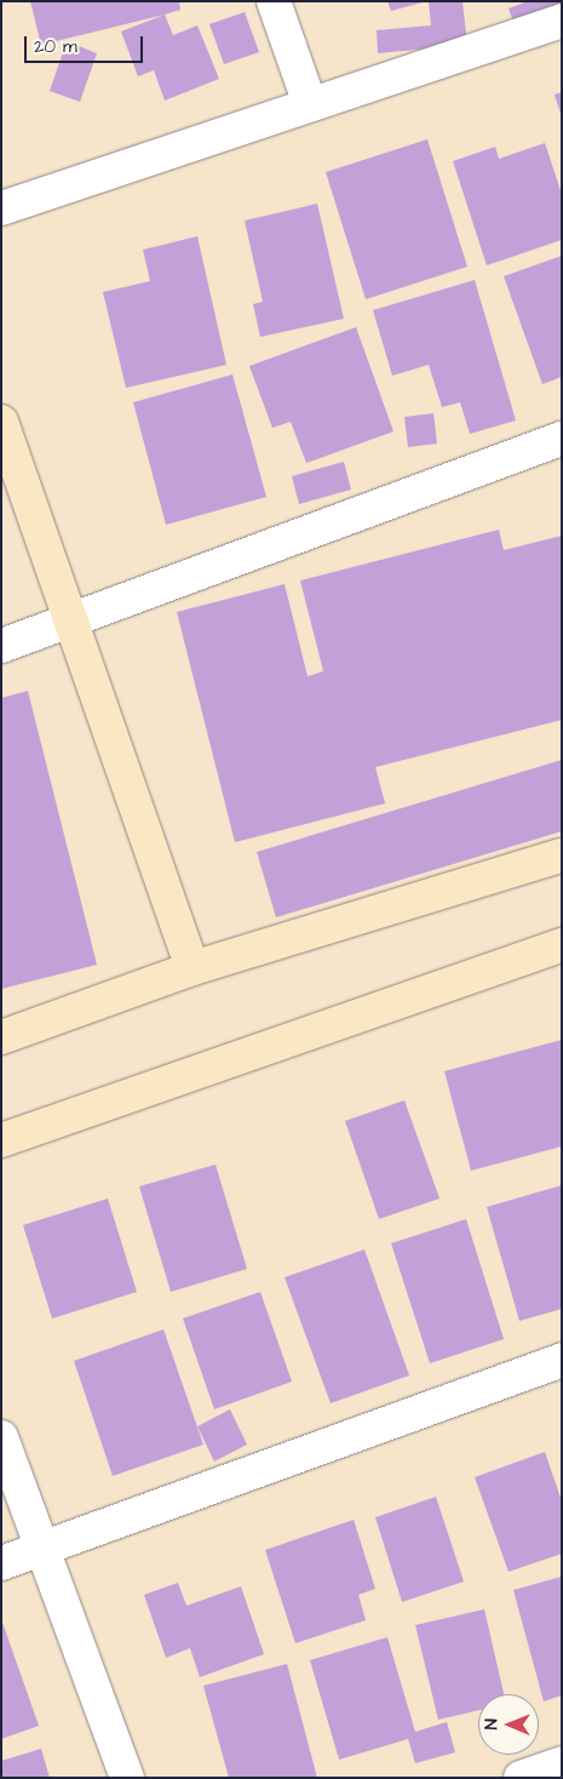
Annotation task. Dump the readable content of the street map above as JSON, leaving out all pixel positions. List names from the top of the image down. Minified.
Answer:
{"scale_bar":"20 m","north":"left"}
